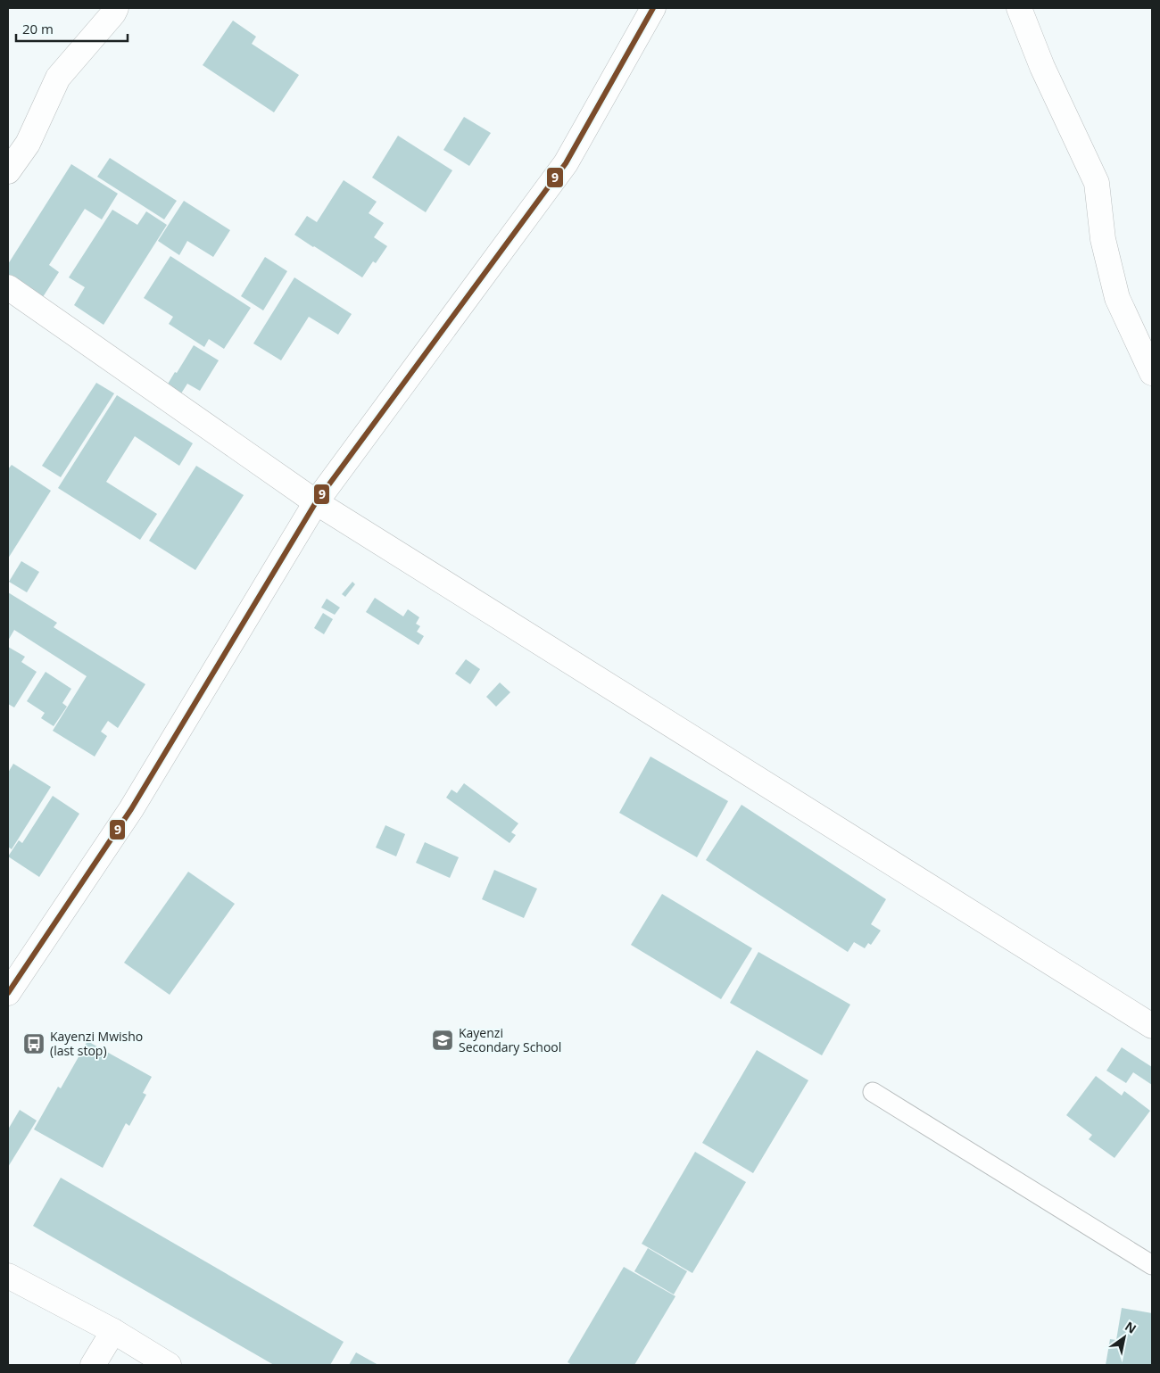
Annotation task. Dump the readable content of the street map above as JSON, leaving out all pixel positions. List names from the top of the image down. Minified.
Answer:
{"places":{"school or university":["Kayenzi Secondary School"],"bus stop":["Kayenzi Mwisho (last stop)"]},"lines":["transit line 9"],"scale_bar":"20 m","north":"top right"}
